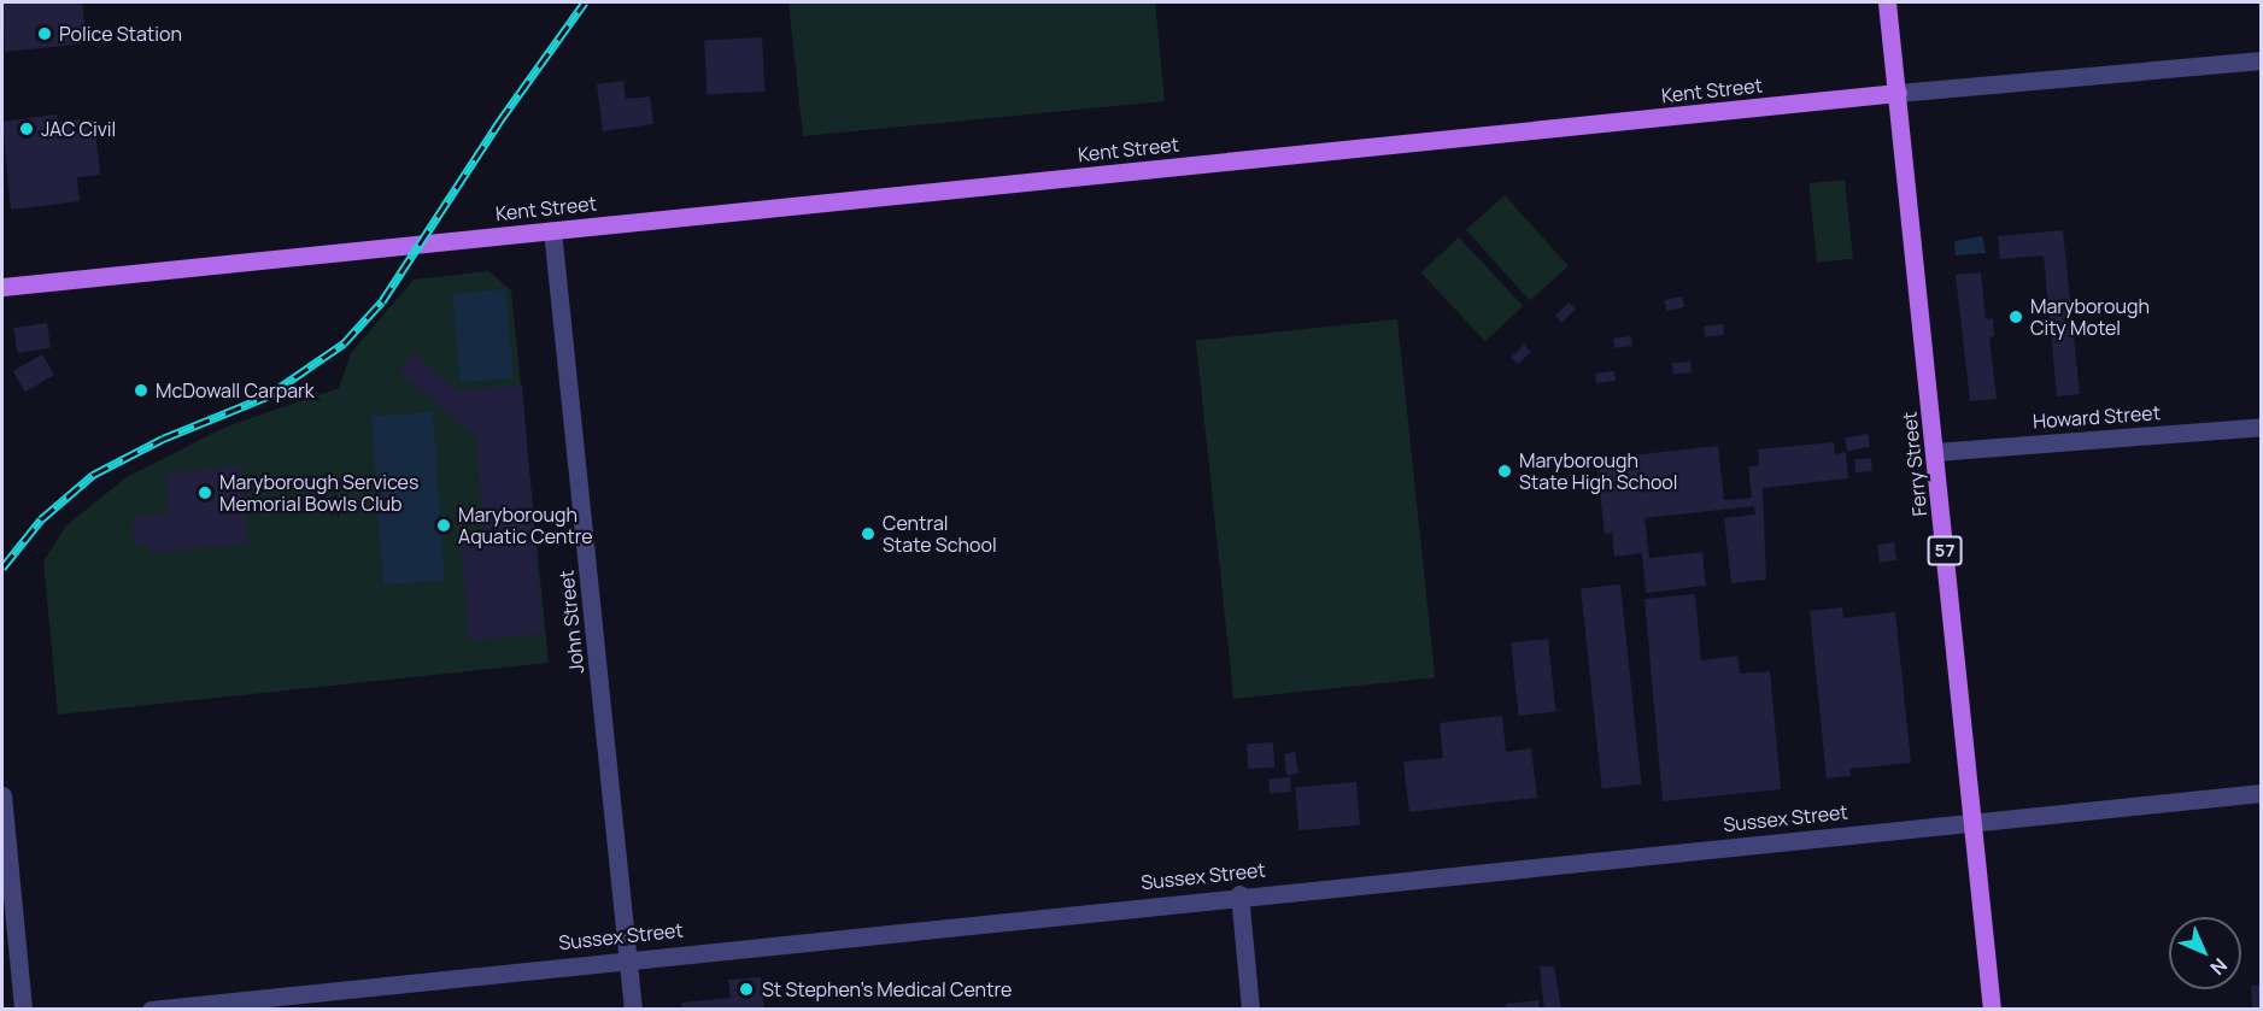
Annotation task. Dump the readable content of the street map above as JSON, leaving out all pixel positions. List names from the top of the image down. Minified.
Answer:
{"streets":{"main road":["Kent Street","Ferry Street","57"],"street":["Howard Street","John Street","Sussex Street"]},"crossings":[["Kent Street","Ferry Street"],["Kent Street","John Street"],["Howard Street","Ferry Street"],["Ferry Street","Sussex Street"],["John Street","Sussex Street"]],"places":["Police Station","JAC Civil","Maryborough City Motel","McDowall Carpark","Maryborough State High School","Maryborough Services Memorial Bowls Club","Maryborough Aquatic Centre","Central State School","St Stephen's Medical Centre"],"north":"bottom right"}
